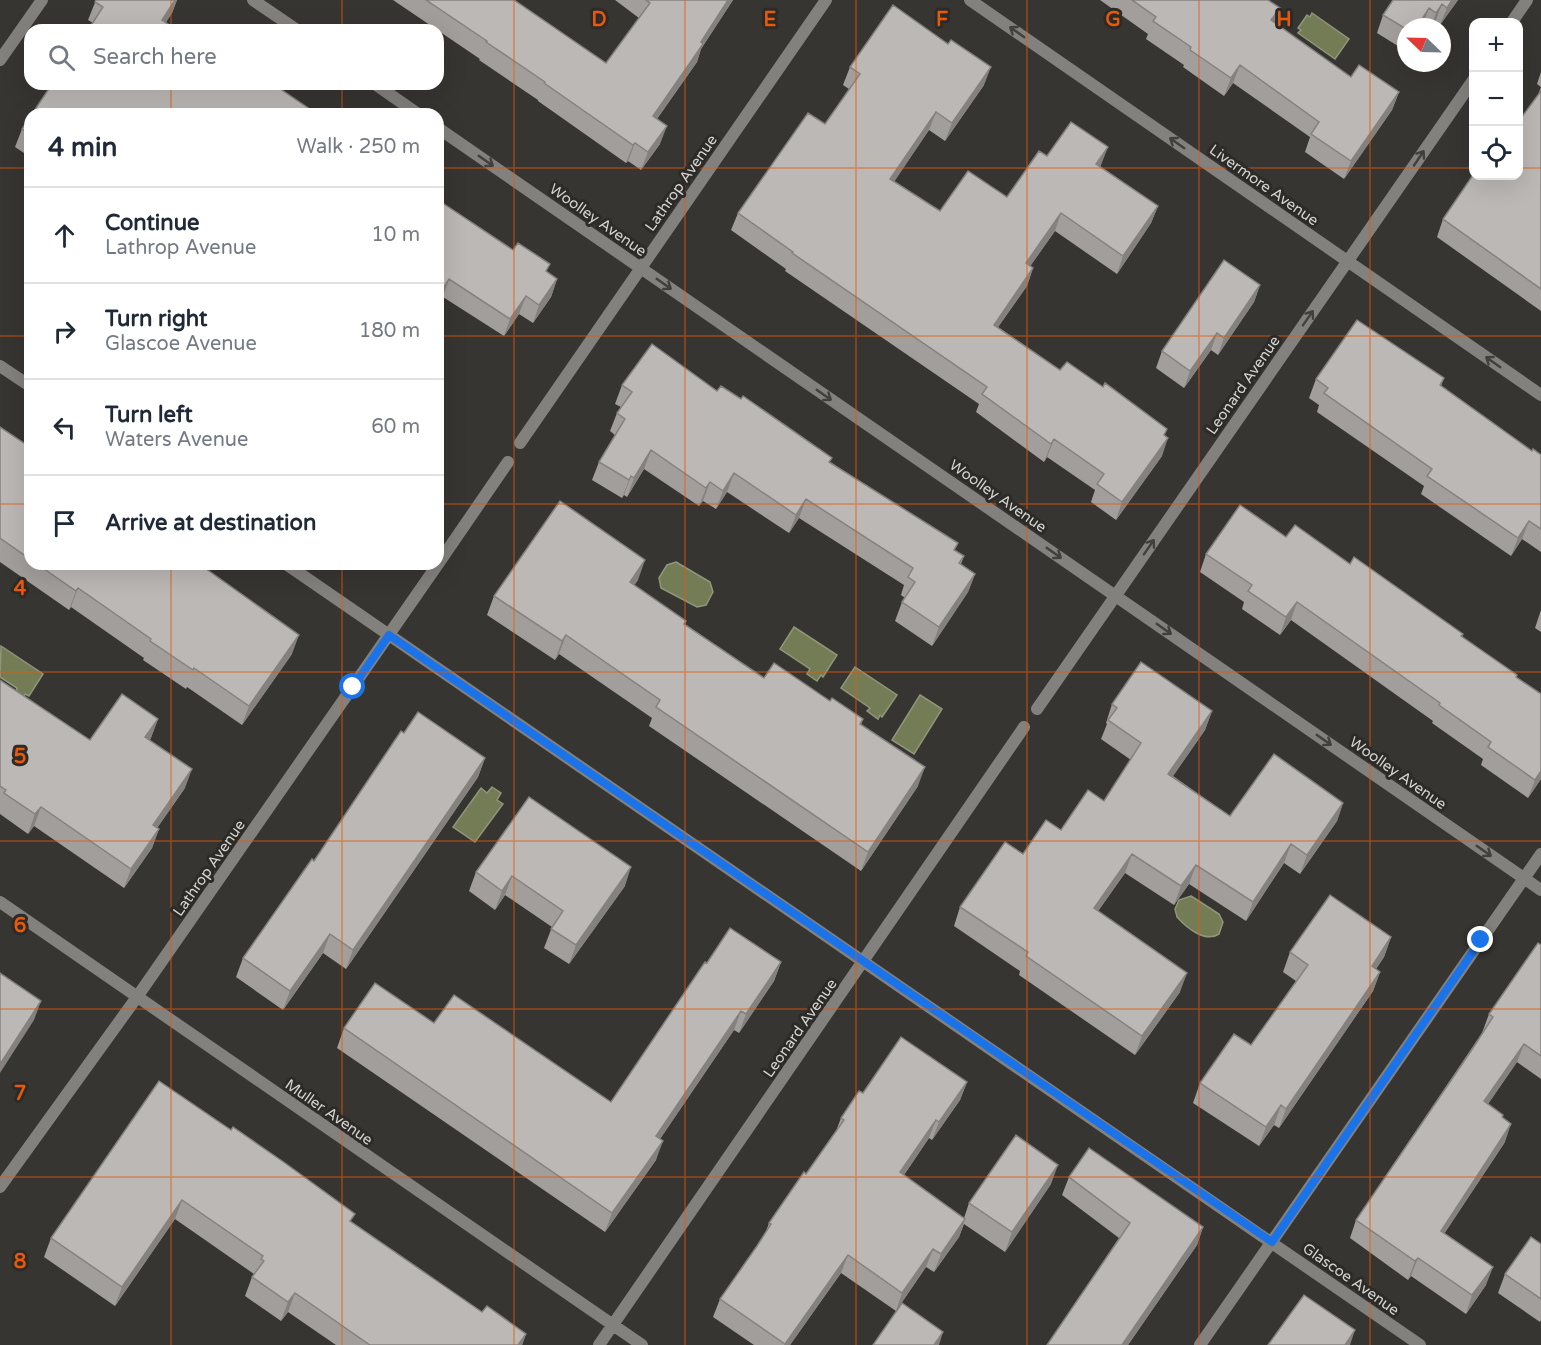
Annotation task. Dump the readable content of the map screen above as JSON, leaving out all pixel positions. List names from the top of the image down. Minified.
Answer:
{"streets":{"street":["Lathrop Avenue","Livermore Avenue","Woolley Avenue","Leonard Avenue","Muller Avenue","Glascoe Avenue"]},"crossings":[["Lathrop Avenue","Woolley Avenue"],["Lathrop Avenue","Muller Avenue"],["Lathrop Avenue","Glascoe Avenue"],["Livermore Avenue","Leonard Avenue"],["Woolley Avenue","Leonard Avenue"],["Leonard Avenue","Muller Avenue"],["Leonard Avenue","Glascoe Avenue"]],"one_way":["Livermore Avenue","Woolley Avenue","Leonard Avenue"],"north":"top left","page":{"map_buttons":["+","−"],"search":"Search here","heading":["4 min","Walk · 250 m"],"list":[["Continue","Lathrop Avenue","10 m"],["Turn right","Glascoe Avenue","180 m"],["Turn left","Waters Avenue","60 m"],"Arrive at destination"]},"grid":{"columns":["D","E","F","G","H"],"rows":["4","5","6","7","8"]}}
